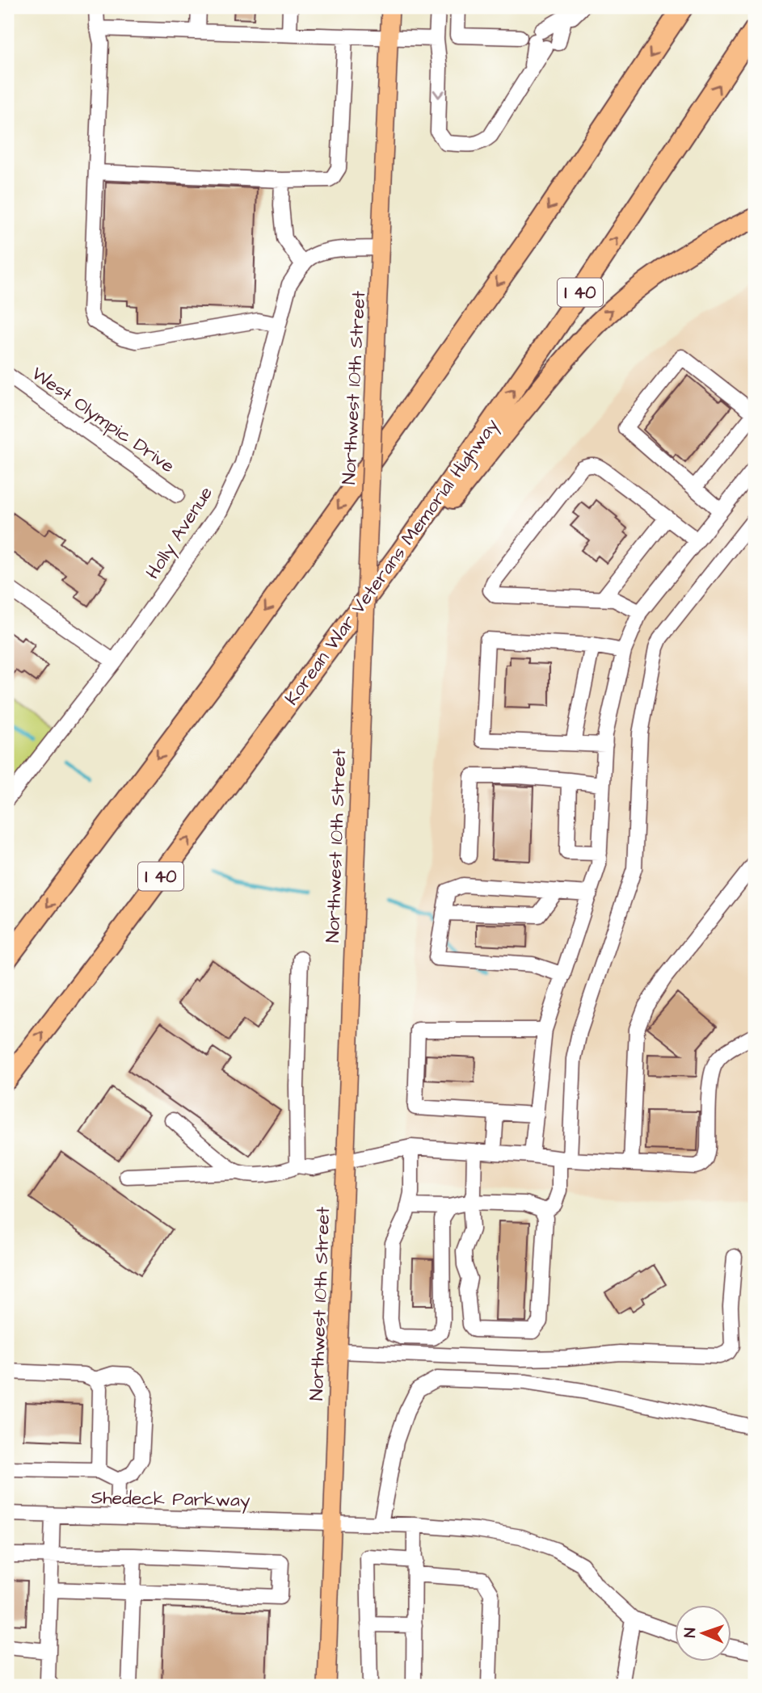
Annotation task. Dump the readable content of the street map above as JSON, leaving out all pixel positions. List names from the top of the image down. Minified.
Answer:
{"streets":{"highway":["I 40","Korean War Veterans Memorial Highway"],"main road":["Northwest 10th Street"],"street":["West Olympic Drive","Holly Avenue","Shedeck Parkway"]},"crossings":[["Northwest 10th Street","Holly Avenue"],["Northwest 10th Street","Shedeck Parkway"]],"north":"left"}
